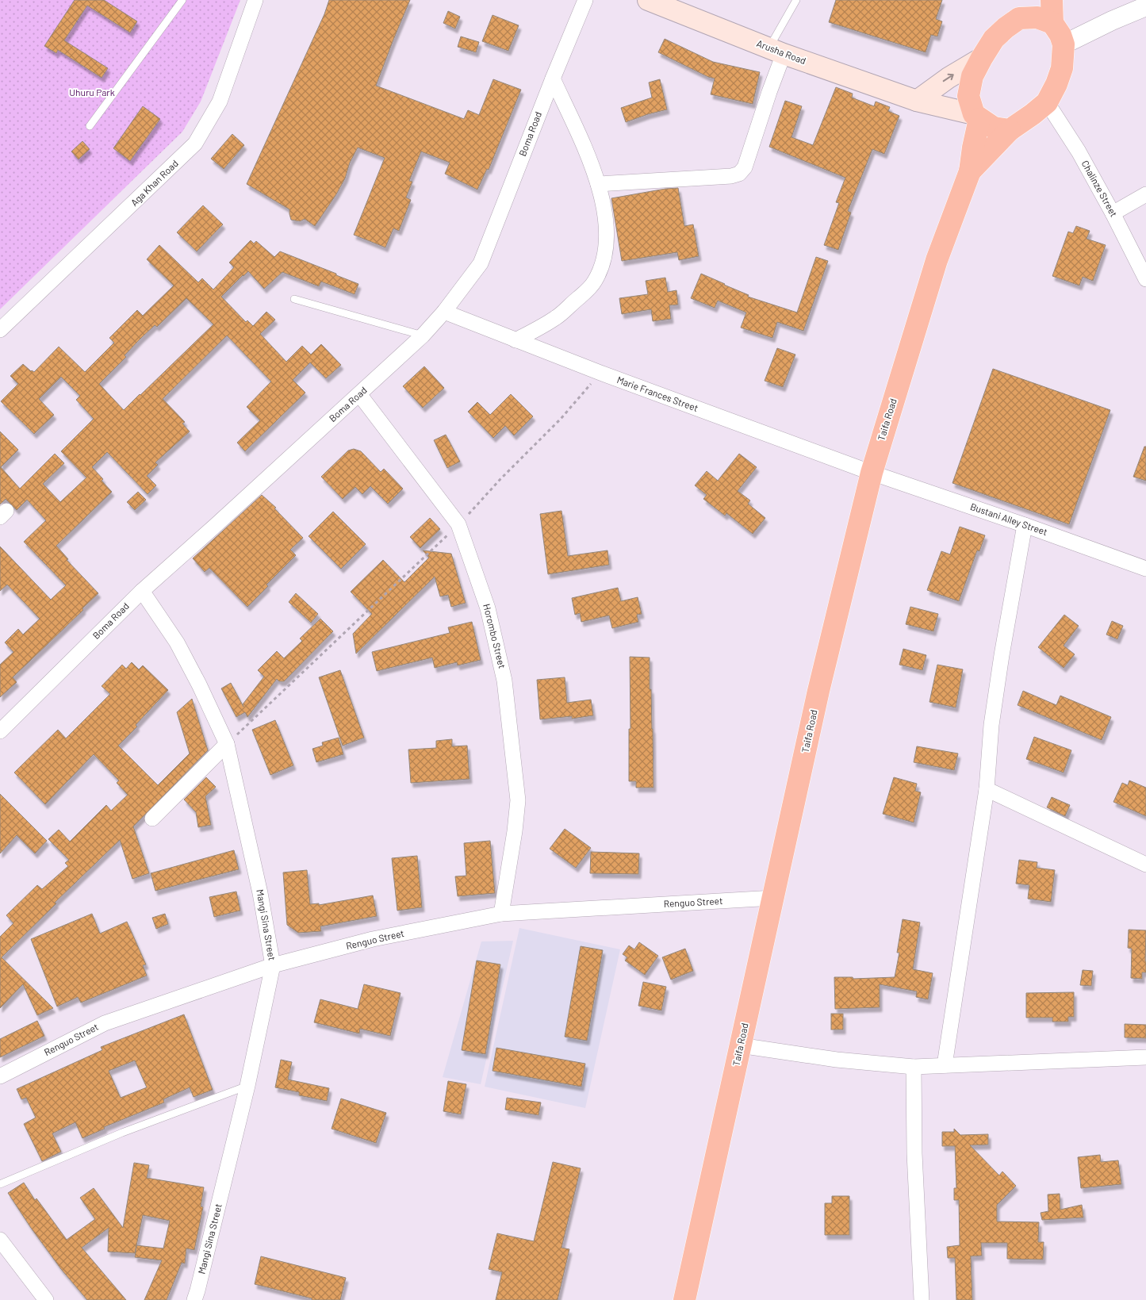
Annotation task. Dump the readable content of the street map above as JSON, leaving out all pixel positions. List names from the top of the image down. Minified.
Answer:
{"streets":{"highway":["Taifa Road"],"main road":["Arusha Road"],"street":["Boma Road","Aga Khan Road","Chalinze Street","Marie Frances Street","Bustani Alley Street","Horombo Street","Renguo Street","Mangi Sina Street"]},"crossings":[["Arusha Road","Chalinze Street"],["Arusha Road","Taifa Road"],["Boma Road","Marie Frances Street"],["Boma Road","Horombo Street"],["Boma Road","Mangi Sina Street"],["Chalinze Street","Taifa Road"],["Marie Frances Street","Taifa Road"],["Marie Frances Street","Bustani Alley Street"],["Taifa Road","Bustani Alley Street"],["Taifa Road","Renguo Street"],["Horombo Street","Renguo Street"],["Renguo Street","Mangi Sina Street"]],"parks":["Uhuru Park"]}
